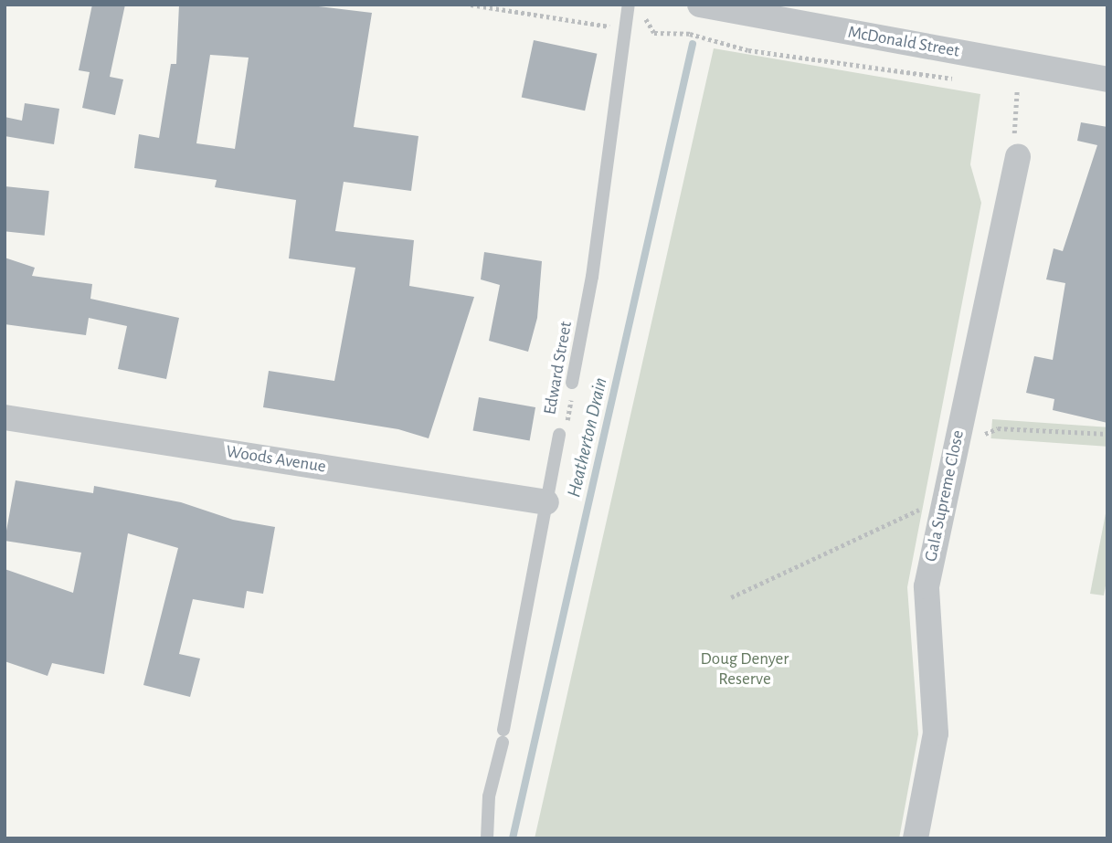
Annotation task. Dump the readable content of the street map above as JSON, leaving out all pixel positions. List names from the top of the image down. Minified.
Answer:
{"streets":{"street":["McDonald Street","Woods Avenue","Gala Supreme Close"],"lane":["Edward Street"]},"crossings":[["Edward Street","Woods Avenue"]],"water":["Heatherton Drain"],"parks":["Doug Denyer Reserve"]}
